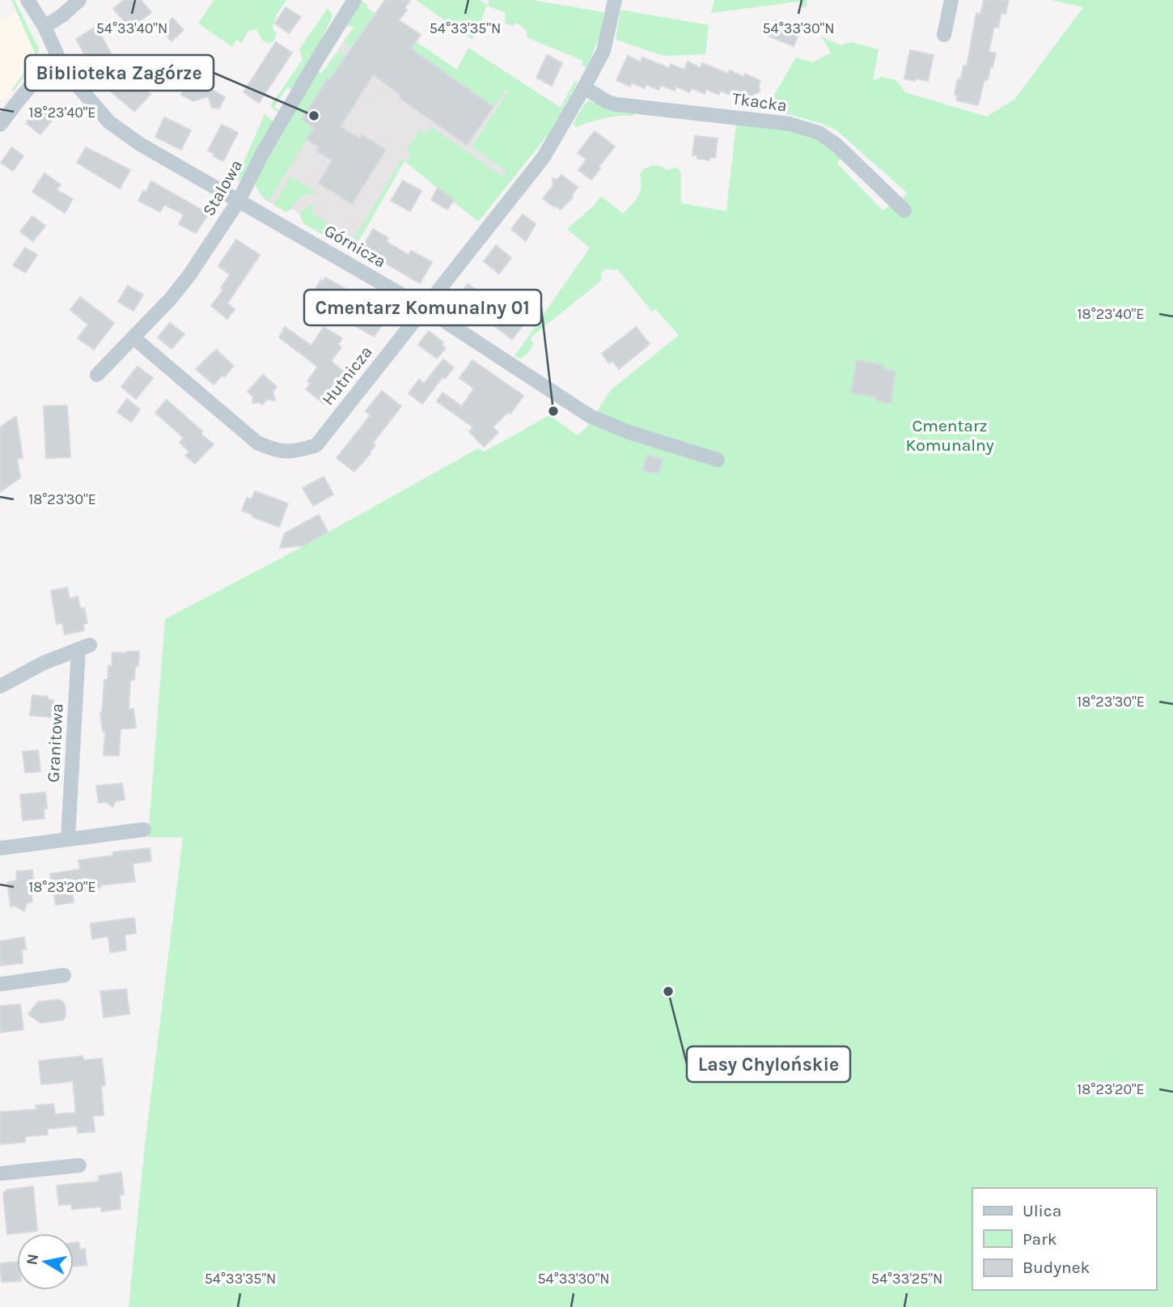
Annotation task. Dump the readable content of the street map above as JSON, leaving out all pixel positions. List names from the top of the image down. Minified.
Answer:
{"streets":{"street":["Tkacka","Stalowa","Górnicza","Hutnicza","Granitowa"]},"crossings":[["Tkacka","Hutnicza"],["Stalowa","Górnicza"],["Stalowa","Hutnicza"],["Górnicza","Hutnicza"]],"parks":["Cmentarz Komunalny"],"places":["Biblioteka Zagórze","Cmentarz Komunalny 01","Lasy Chylońskie"],"legend":["Ulica","Park","Budynek"],"north":"left","coordinates":["54°33'40\"N","54°33'35\"N","54°33'30\"N","18°23'40\"E","18°23'30\"E","18°23'20\"E","54°33'25\"N"]}
